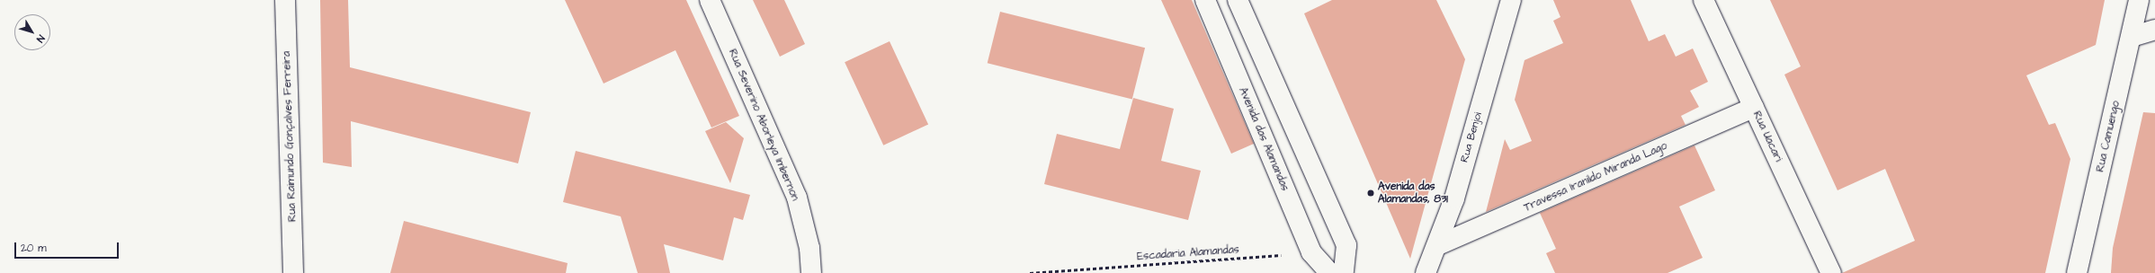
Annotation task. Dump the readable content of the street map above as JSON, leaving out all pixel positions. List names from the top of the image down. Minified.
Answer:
{"streets":{"street":["Rua Severino Aborleya Imbernon","Rua Raimundo Gonçalves Ferreira","Rua Uacari","Rua Camuengo","Rua Benjoi","Avenida das Alamandas","Travessa Iranildo Miranda Lago"],"path":["Escadaria Alamandas"]},"crossings":[["Rua Uacari","Travessa Iranildo Miranda Lago"],["Rua Benjoi","Travessa Iranildo Miranda Lago"],["Avenida das Alamandas","Escadaria Alamandas"]],"places":["Avenida das Alamandas, 831"],"scale_bar":"20 m","north":"bottom right"}
